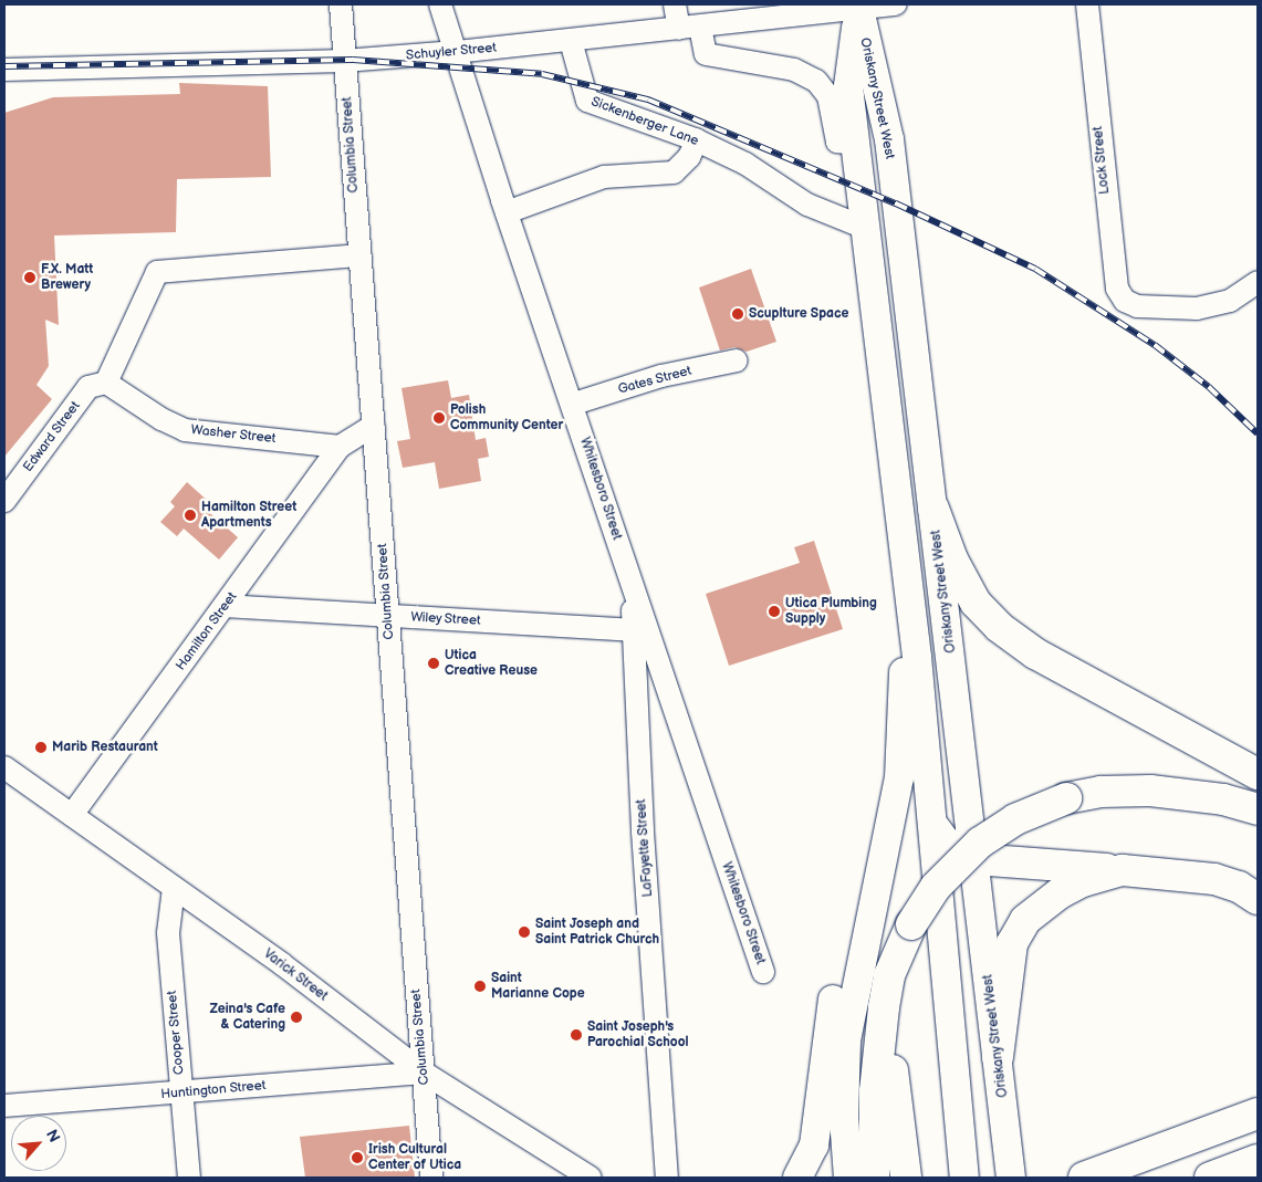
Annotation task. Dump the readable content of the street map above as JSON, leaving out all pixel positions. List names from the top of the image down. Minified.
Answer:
{"streets":{"main road":["Oriskany Street West"],"street":["Schuyler Street","Sickenberger Lane","Columbia Street","Lock Street","Gates Street","Washer Street","Edward Street","Whitesboro Street","Wiley Street","Hamilton Street","LaFayette Street","Varick Street","Cooper Street","Huntington Street"]},"crossings":[["Schuyler Street","Oriskany Street West"],["Schuyler Street","Sickenberger Lane"],["Schuyler Street","Columbia Street"],["Schuyler Street","Whitesboro Street"],["Oriskany Street West","Sickenberger Lane"],["Columbia Street","Wiley Street"],["Columbia Street","Varick Street"],["Columbia Street","Huntington Street"],["Gates Street","Whitesboro Street"],["Washer Street","Edward Street"],["Washer Street","Hamilton Street"],["Whitesboro Street","LaFayette Street"],["Wiley Street","Hamilton Street"],["Wiley Street","LaFayette Street"],["Hamilton Street","Varick Street"],["Varick Street","Cooper Street"],["Varick Street","Huntington Street"],["Cooper Street","Huntington Street"]],"places":["F.X. Matt Brewery","Scuplture Space","Polish Community Center","Hamilton Street Apartments","Utica Plumbing Supply","Utica Creative Reuse","Marib Restaurant","Saint Joseph and Saint Patrick Church","Saint Marianne Cope","Zeina's Cafe & Catering","Saint Joseph's Parochial School","Irish Cultural Center of Utica"],"north":"top right"}
